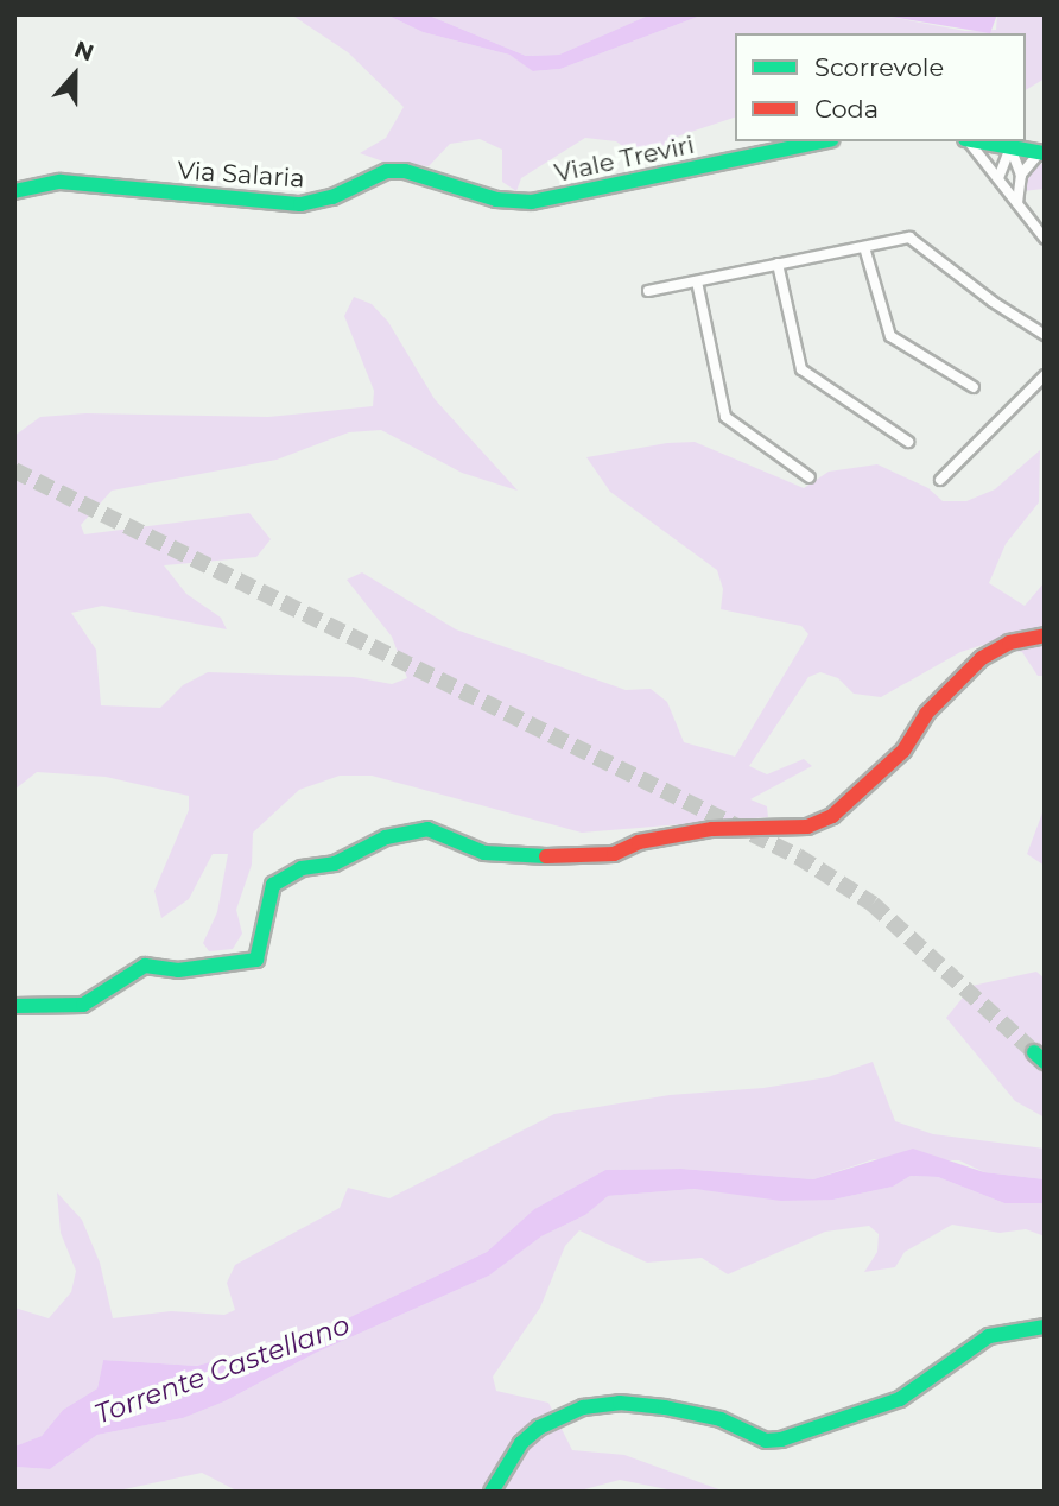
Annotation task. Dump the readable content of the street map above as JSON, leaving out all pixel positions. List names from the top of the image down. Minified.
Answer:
{"streets":{"street":["Viale Treviri","Via Salaria"]},"crossings":[["Viale Treviri","Via Salaria"]],"water":["Torrente Castellano"],"legend":["Scorrevole","Coda"],"north":"top"}
